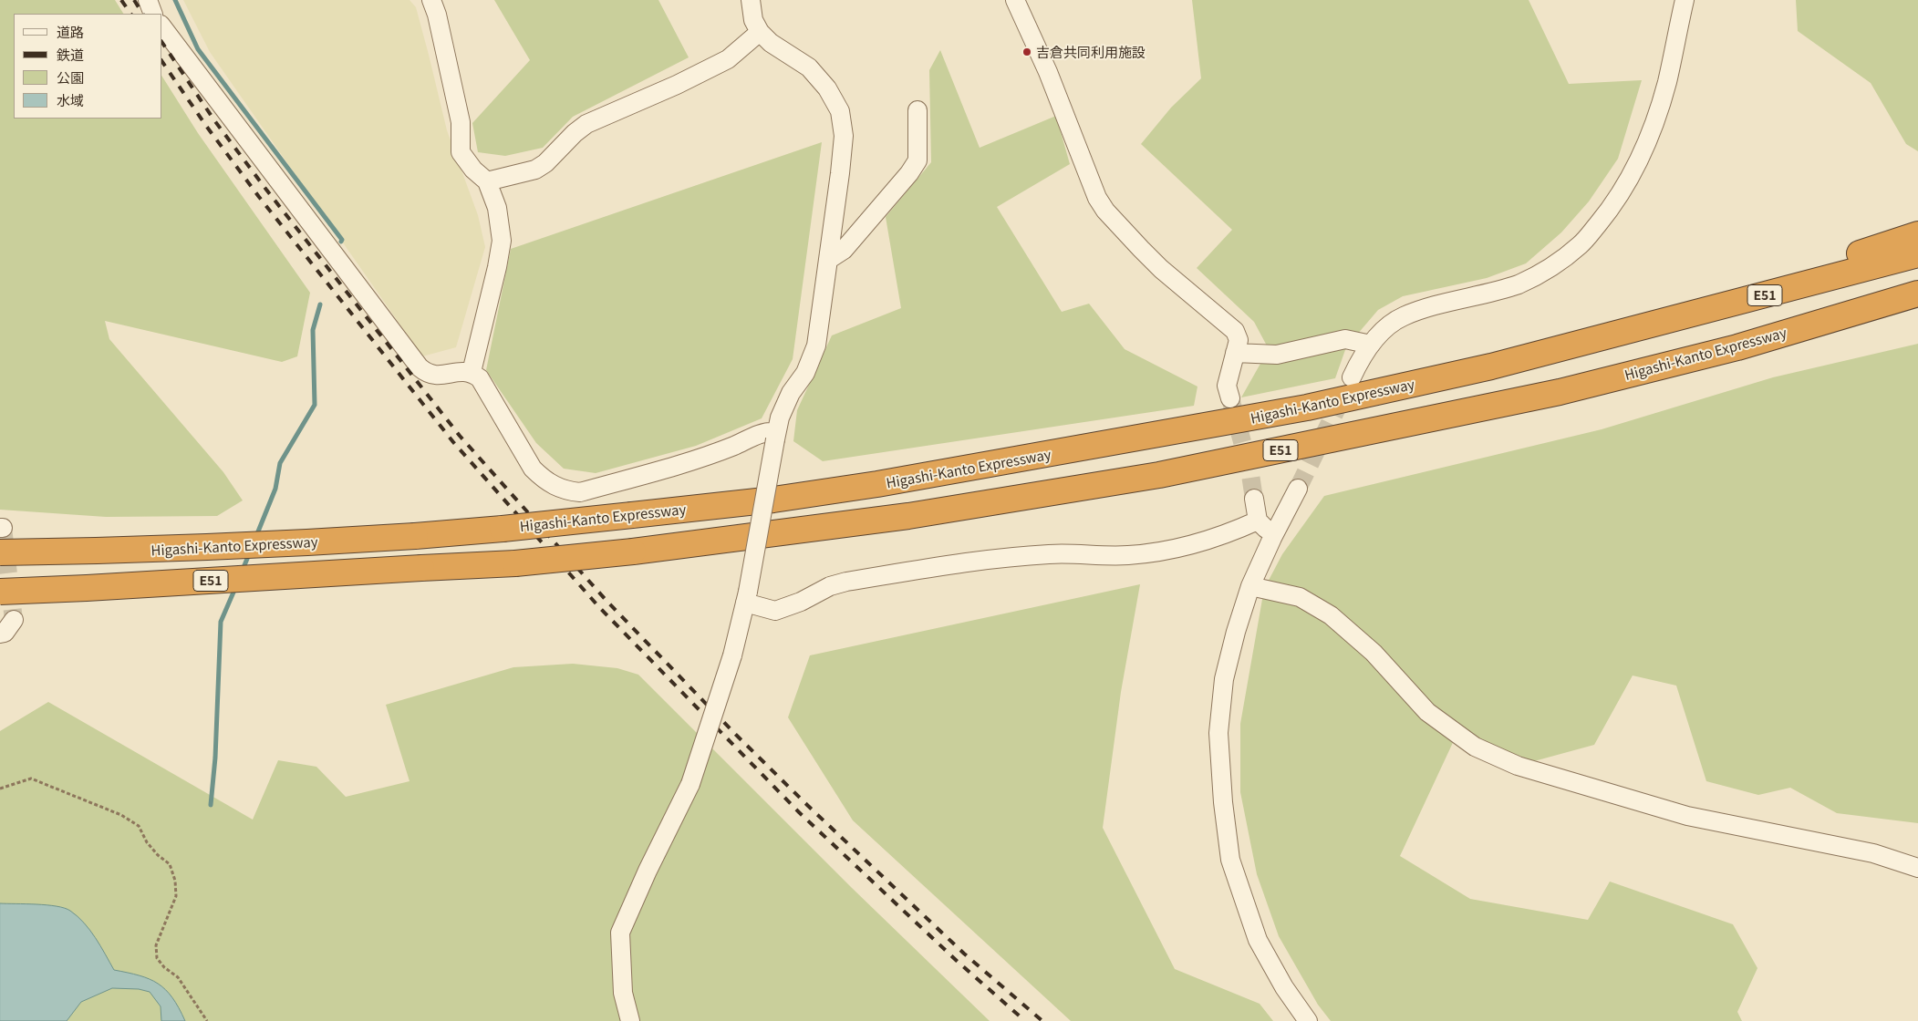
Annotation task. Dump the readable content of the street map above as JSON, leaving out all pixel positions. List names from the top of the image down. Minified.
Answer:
{"streets":{"highway":["E51","Higashi-Kanto Expressway"]},"places":["吉倉共同利用施設"],"legend":["道路","鉄道","公園","水域"]}
